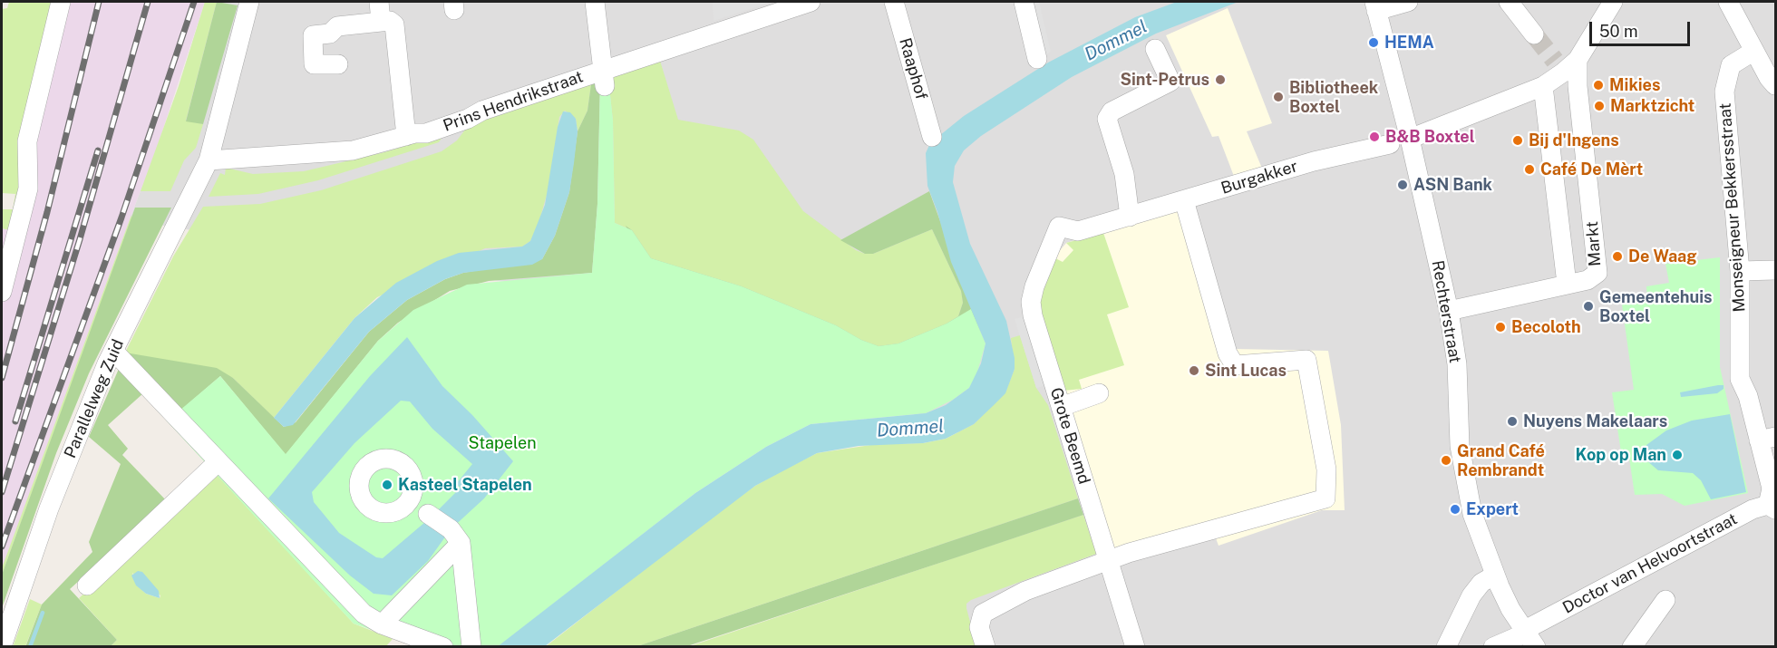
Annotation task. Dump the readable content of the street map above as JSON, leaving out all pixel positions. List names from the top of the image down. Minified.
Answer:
{"streets":{"street":["Raaphof","Prins Hendrikstraat","Burgakker","Monseigneur Bekkersstraat","Markt","Rechterstraat","Parallelweg Zuid","Grote Beemd","Doctor van Helvoortstraat"]},"crossings":[["Prins Hendrikstraat","Parallelweg Zuid"],["Burgakker","Grote Beemd"],["Monseigneur Bekkersstraat","Doctor van Helvoortstraat"],["Rechterstraat","Doctor van Helvoortstraat"]],"water":["Dommel"],"parks":["Stapelen"],"places":["HEMA","Sint-Petrus","Mikies","Bibliotheek Boxtel","Marktzicht","B&B Boxtel","Bij d'Ingens","Café De Mèrt","ASN Bank","De Waag","Gemeentehuis Boxtel","Becoloth","Sint Lucas","Nuyens Makelaars","Kop op Man","Grand Café Rembrandt","Kasteel Stapelen","Expert"],"scale_bar":"50 m"}
